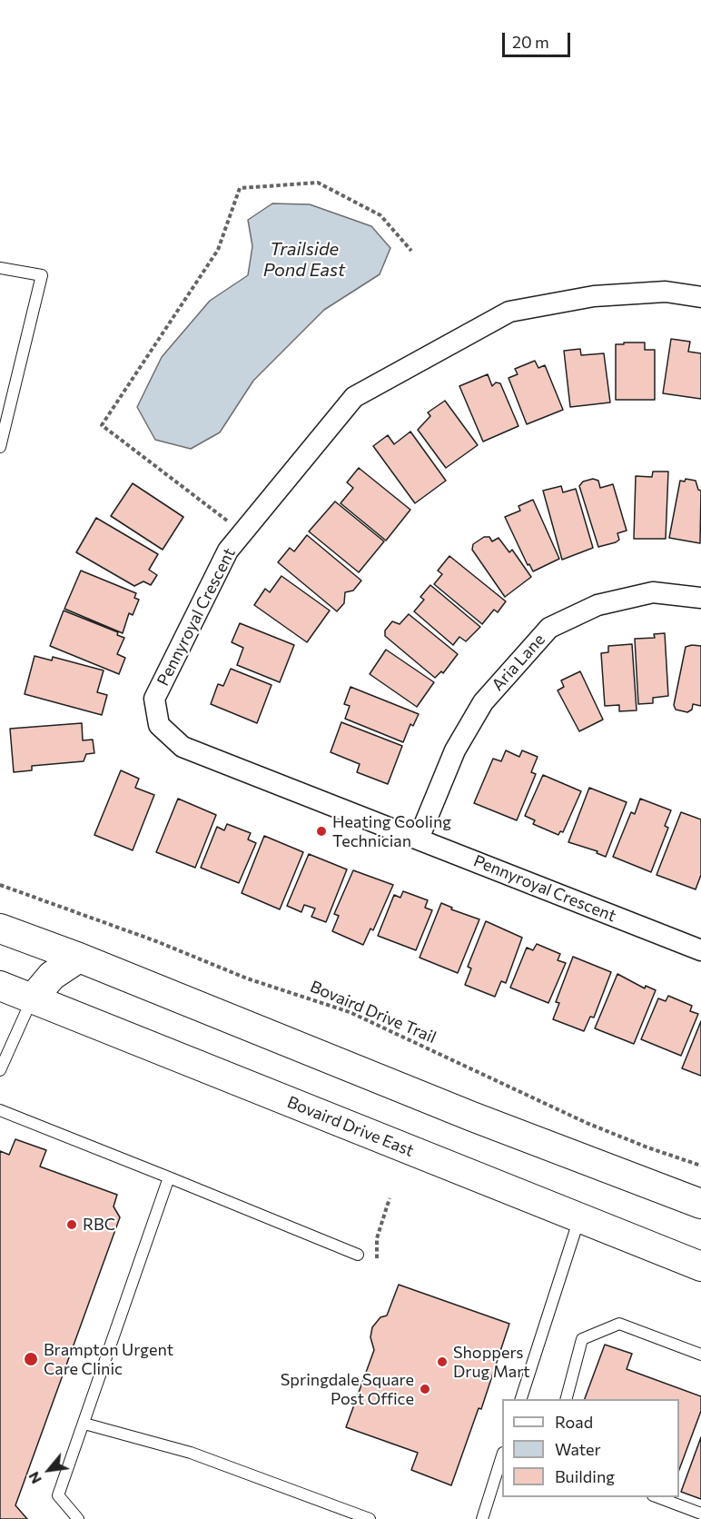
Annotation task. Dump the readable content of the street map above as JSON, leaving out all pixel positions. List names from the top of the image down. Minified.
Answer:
{"streets":{"main road":["Bovaird Drive East"],"street":["Pennyroyal Crescent","Aria Lane"],"path":["Bovaird Drive Trail"]},"crossings":[["Pennyroyal Crescent","Aria Lane"]],"water":["Trailside Pond East"],"places":["Heating Cooling Technician","RBC","Brampton Urgent Care Clinic","Shoppers Drug Mart","Springdale Square Post Office"],"legend":["Road","Water","Building"],"scale_bar":"20 m","north":"bottom left"}
